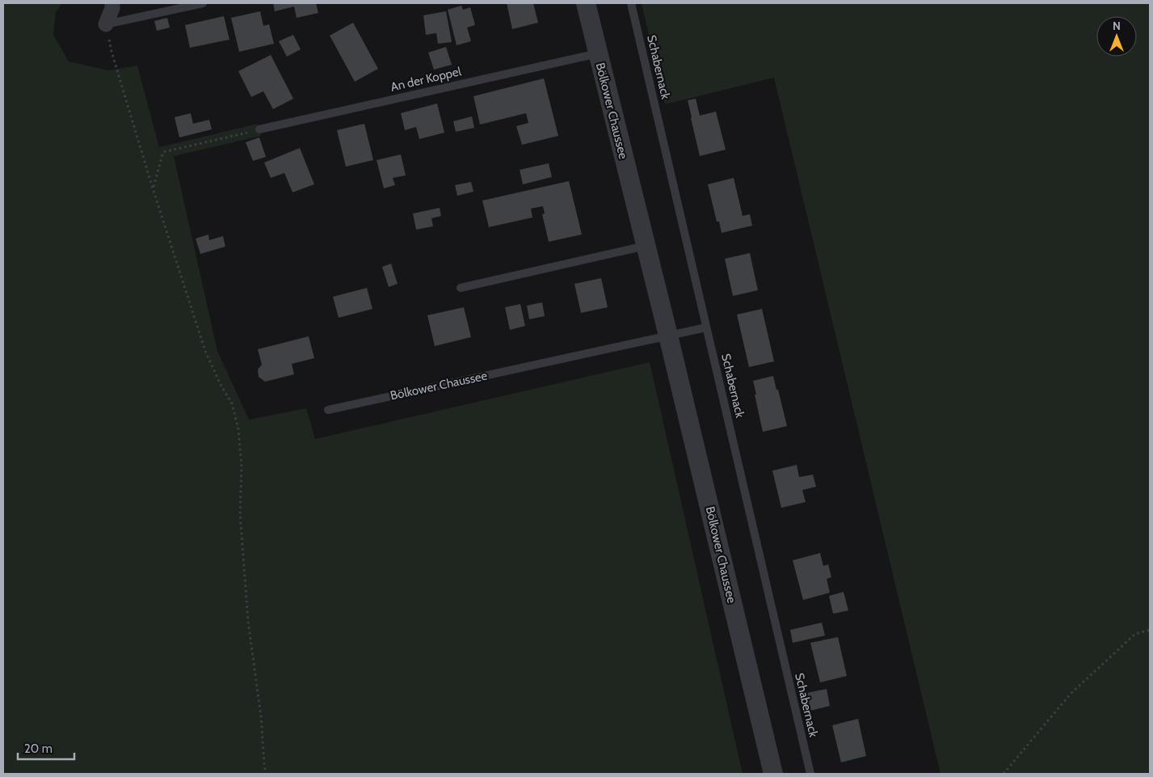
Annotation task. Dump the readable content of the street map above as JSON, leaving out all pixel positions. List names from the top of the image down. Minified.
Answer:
{"streets":{"street":["Bölkower Chaussee"],"lane":["Schabernack","An der Koppel"]},"crossings":[["Schabernack","Bölkower Chaussee"],["An der Koppel","Bölkower Chaussee"]],"scale_bar":"20 m","north":"top"}
